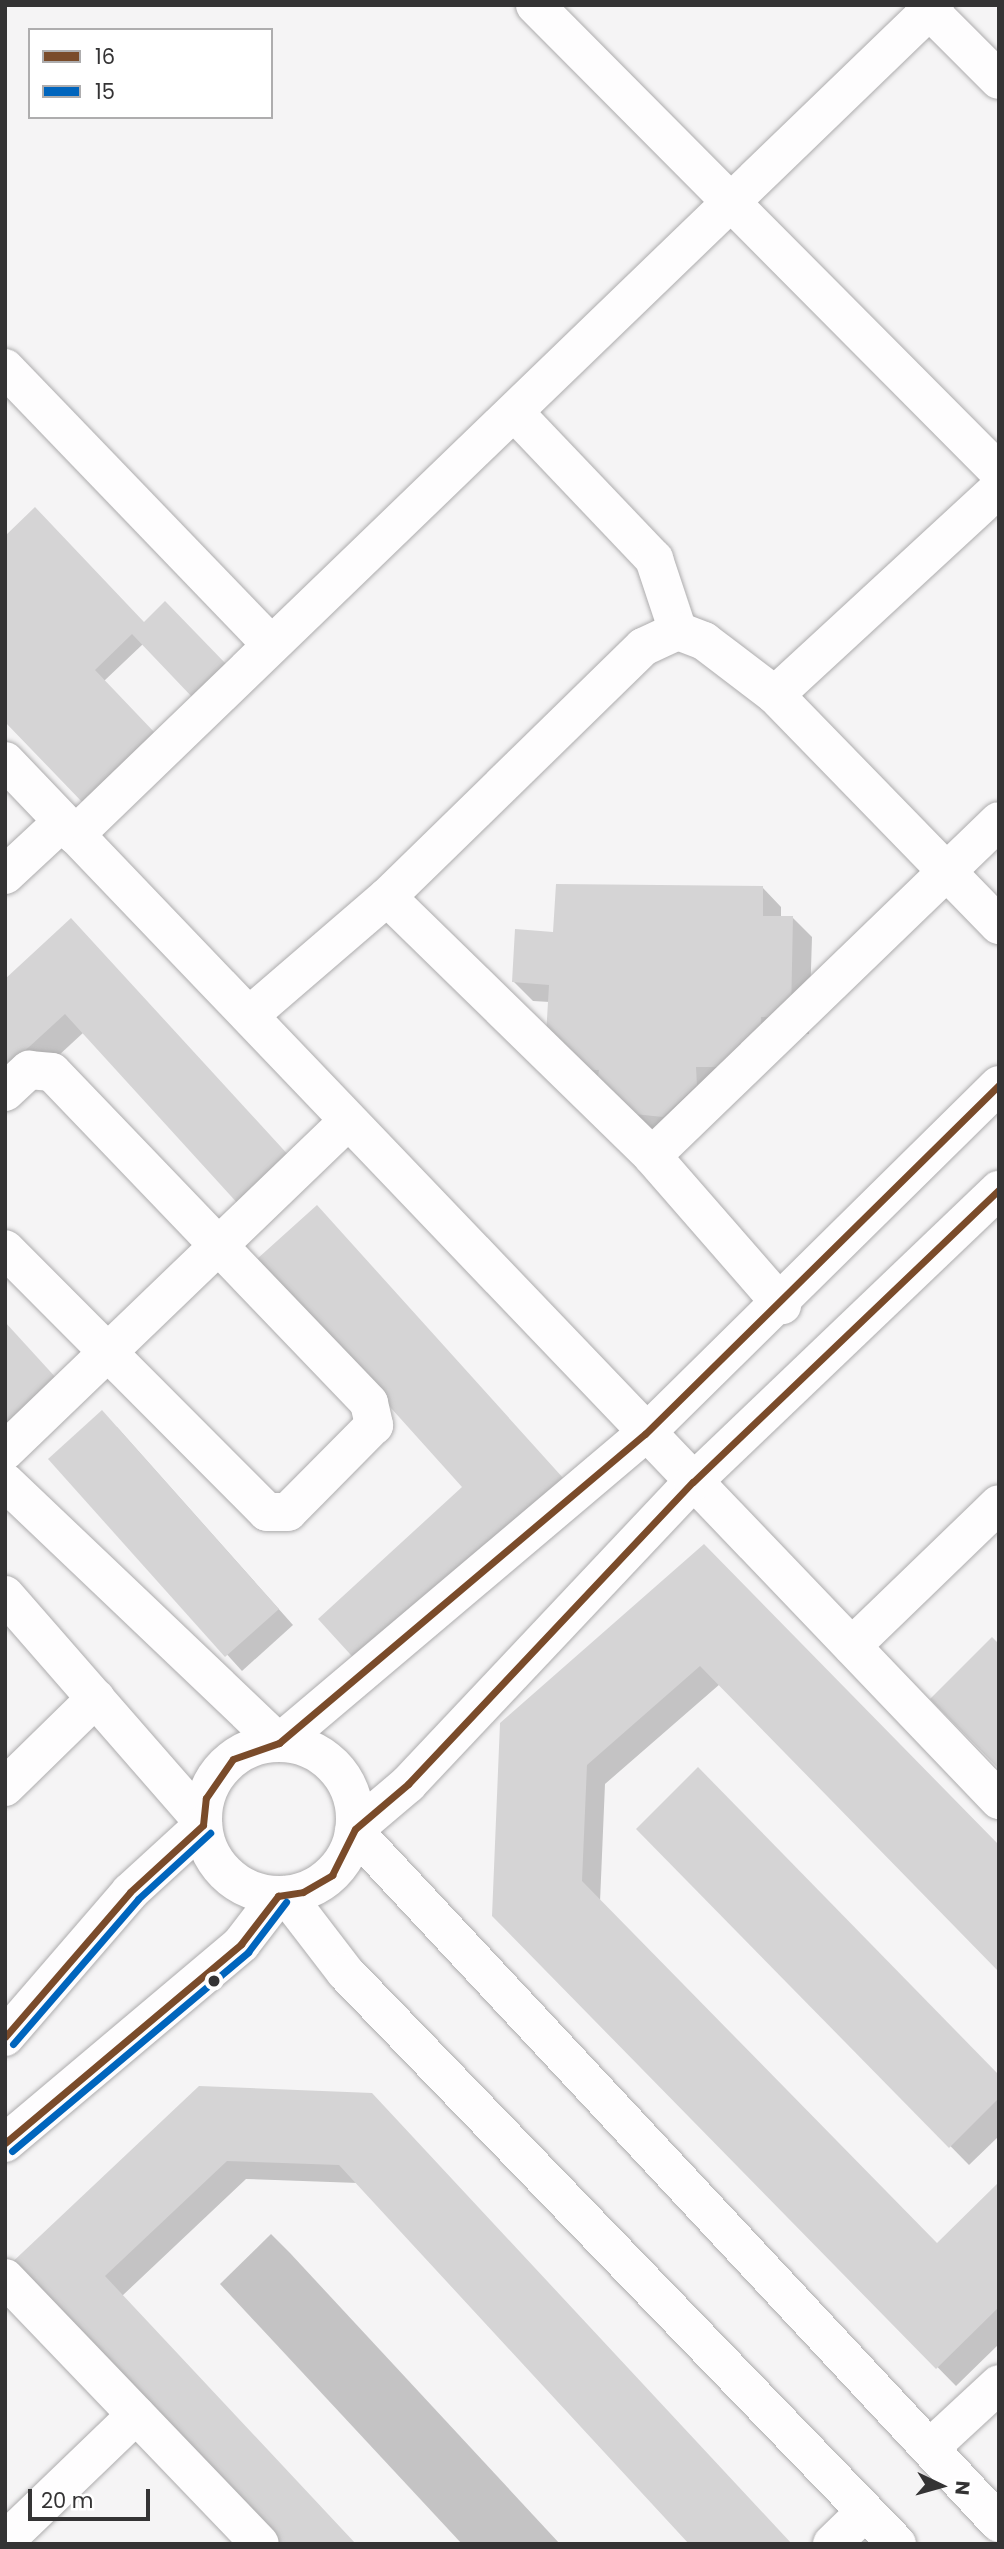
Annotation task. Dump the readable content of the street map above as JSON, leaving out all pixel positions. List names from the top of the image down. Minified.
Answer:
{"lines":["transit line 16","transit line 15"],"legend":["16","15"],"scale_bar":"20 m","north":"right"}
